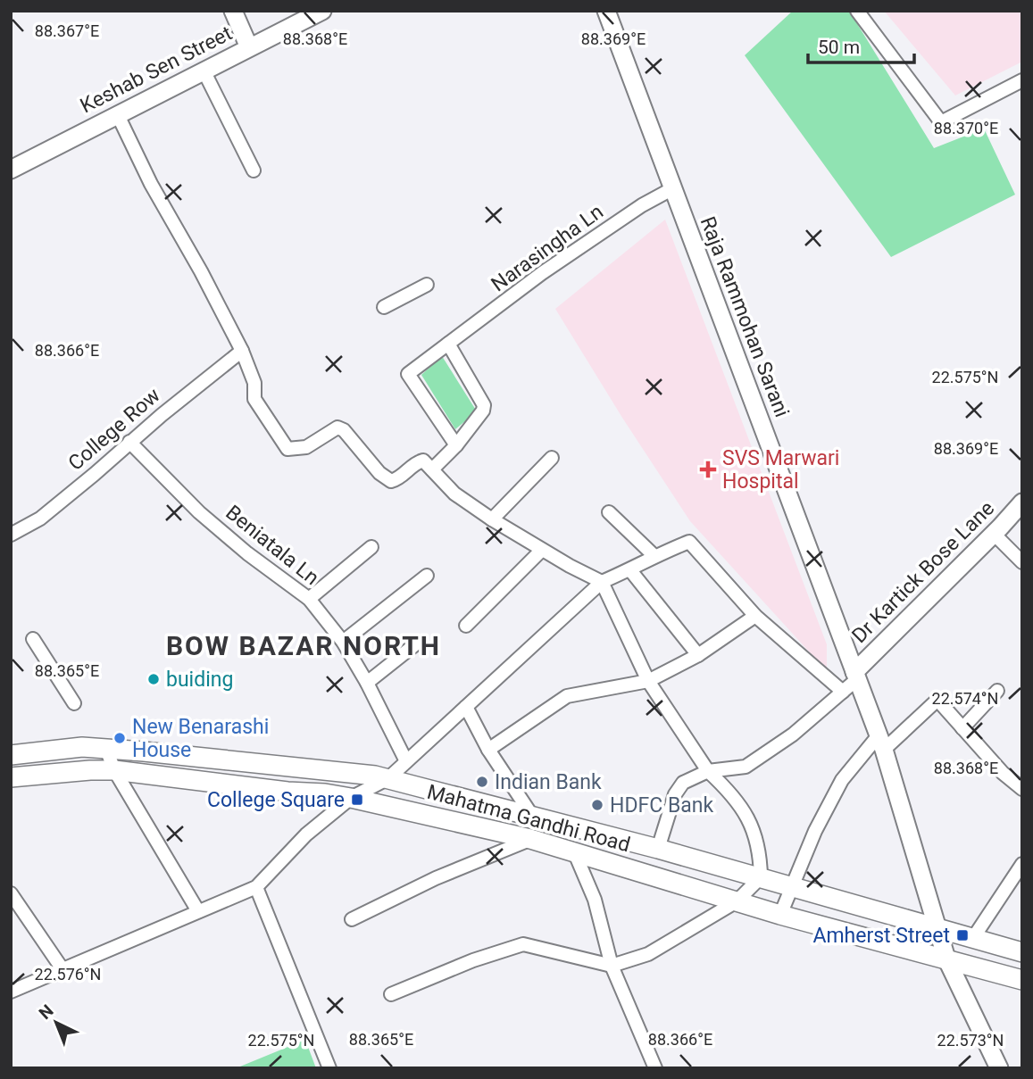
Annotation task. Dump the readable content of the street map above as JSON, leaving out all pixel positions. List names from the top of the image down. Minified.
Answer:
{"streets":{"main road":["Keshab Sen Street","Raja Rammohan Sarani","Dr Kartick Bose Lane","Mahatma Gandhi Road"],"street":["Narasingha Ln","College Row","Beniatala Ln"]},"crossings":[["Narasingha Ln","Raja Rammohan Sarani"],["Raja Rammohan Sarani","Dr Kartick Bose Lane"],["Raja Rammohan Sarani","Mahatma Gandhi Road"],["College Row","Beniatala Ln"]],"districts":["BOW BAZAR NORTH"],"places":{"health":["SVS Marwari Hospital"],"other":["buiding","New Benarashi House","Indian Bank","HDFC Bank"],"transit":["College Square","Amherst Street"]},"scale_bar":"50 m","north":"top left","coordinates":["88.367°E","88.368°E","88.369°E","88.370°E","88.366°E","22.575°N","88.365°E","22.574°N","22.576°N","22.573°N"]}
